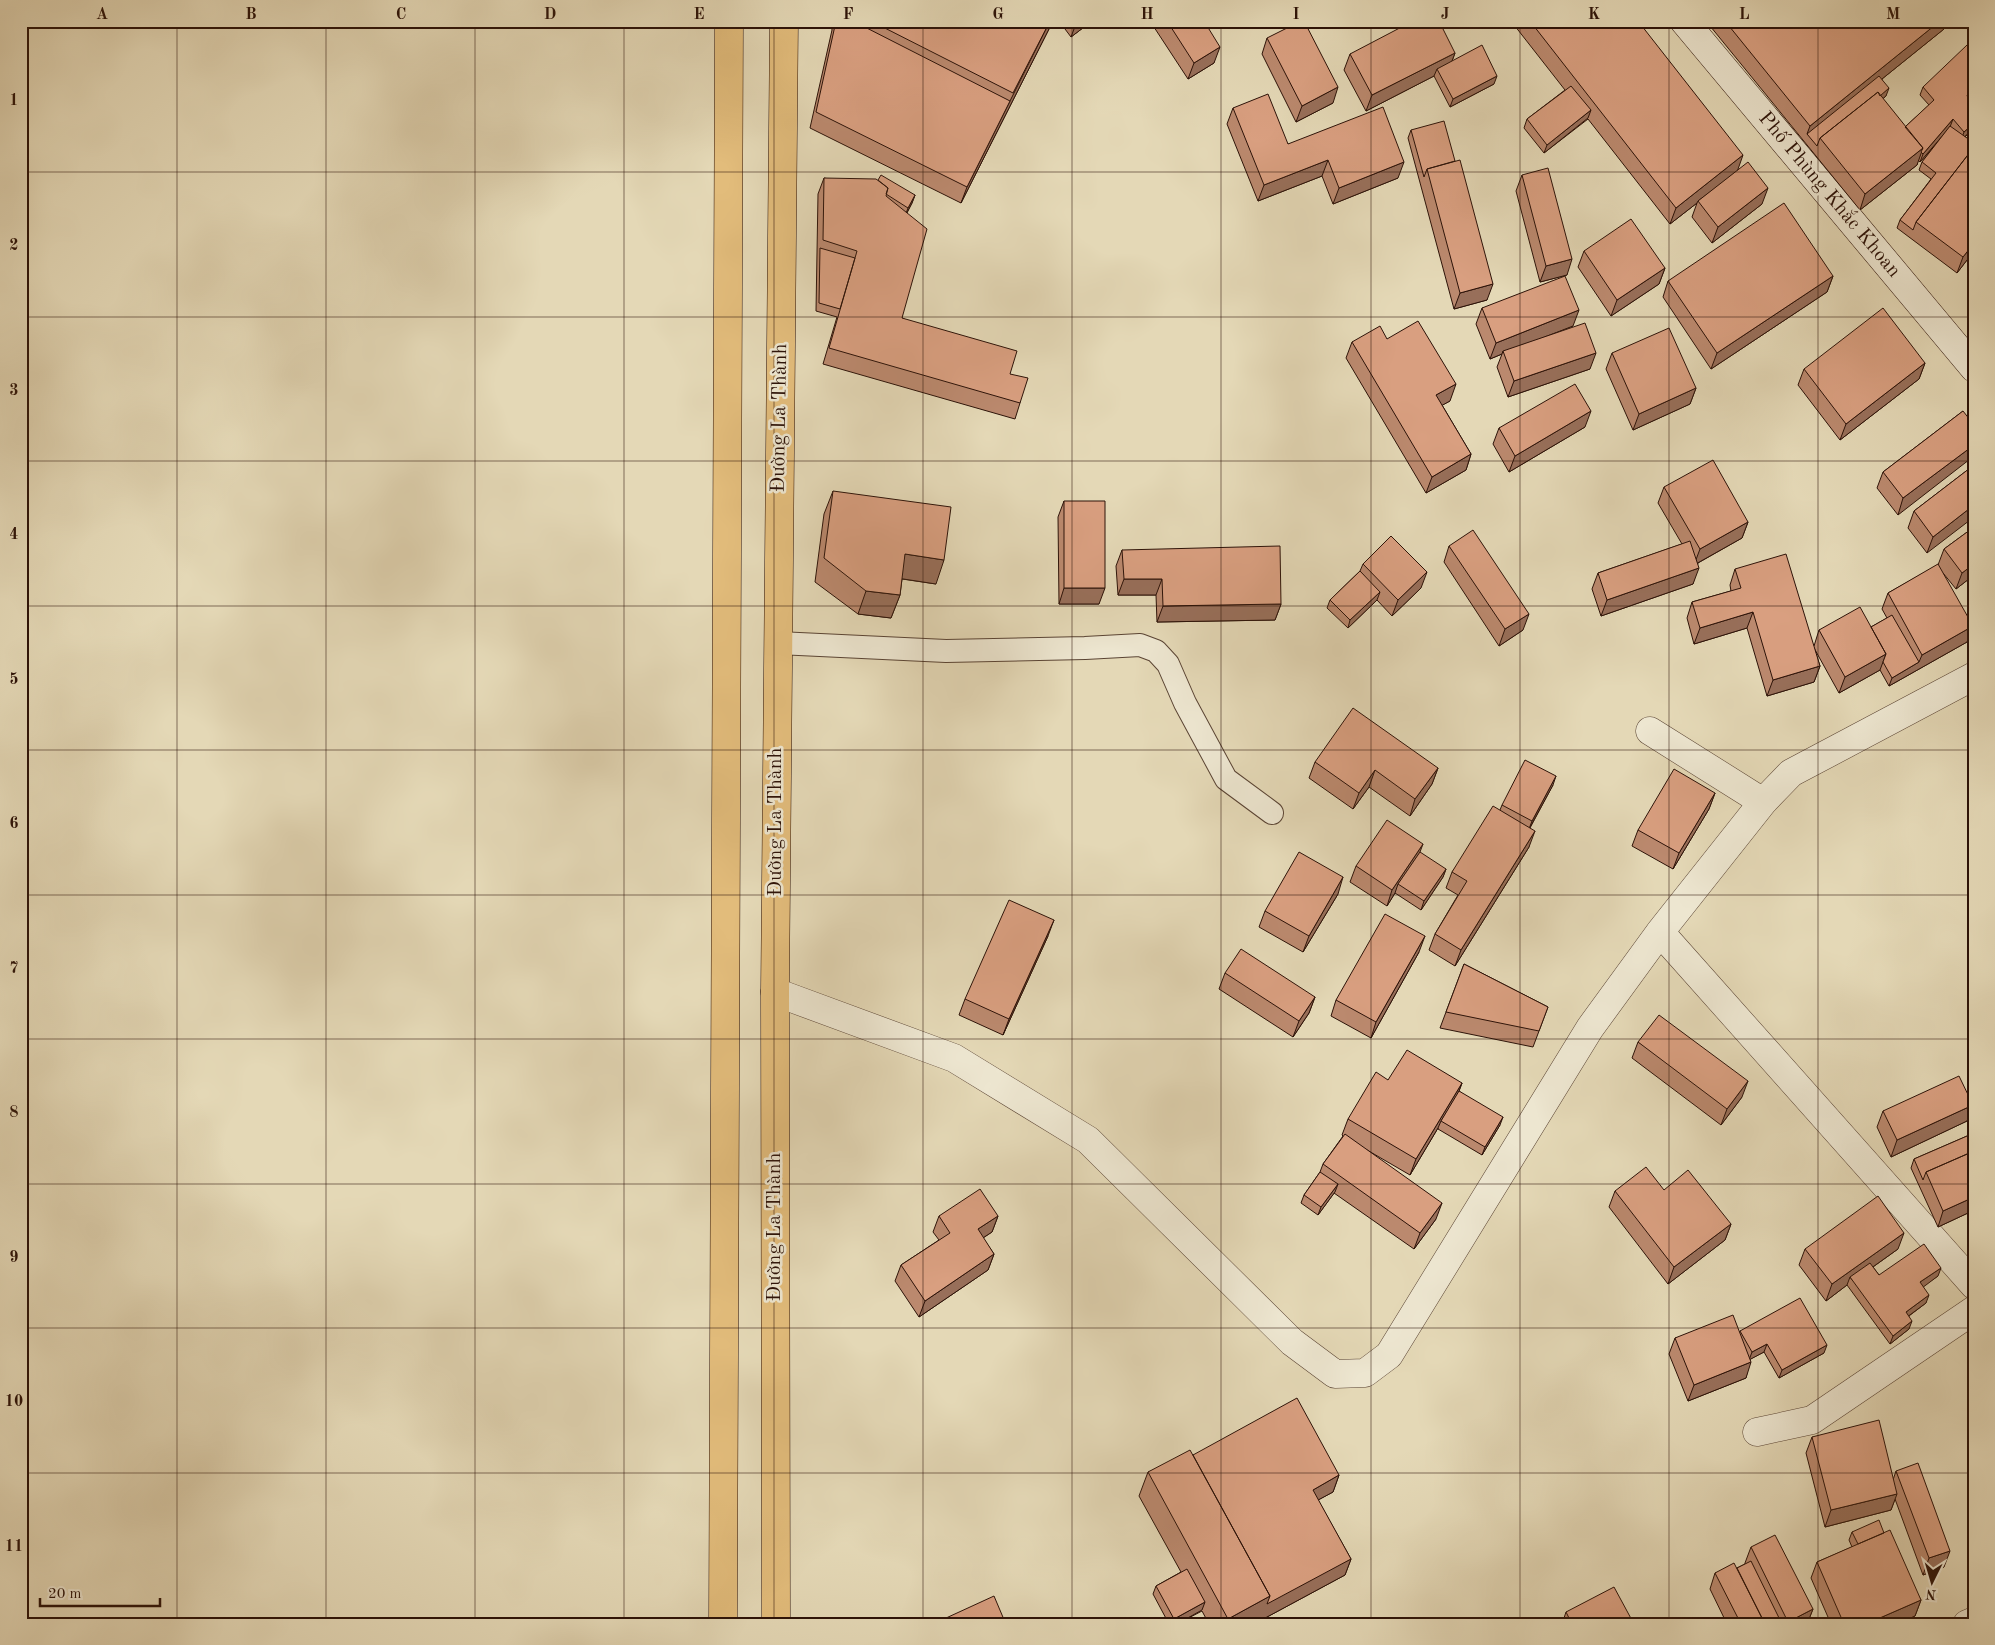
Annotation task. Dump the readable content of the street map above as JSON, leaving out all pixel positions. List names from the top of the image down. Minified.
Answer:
{"streets":{"highway":["Đường La Thành"],"street":["Phố Phùng Khắc Khoan"]},"scale_bar":"20 m","north":"bottom","grid":{"columns":["A","B","C","D","E","F","G","H","I","J","K","L","M"],"rows":["1","2","3","4","5","6","7","8","9","10","11"]}}
